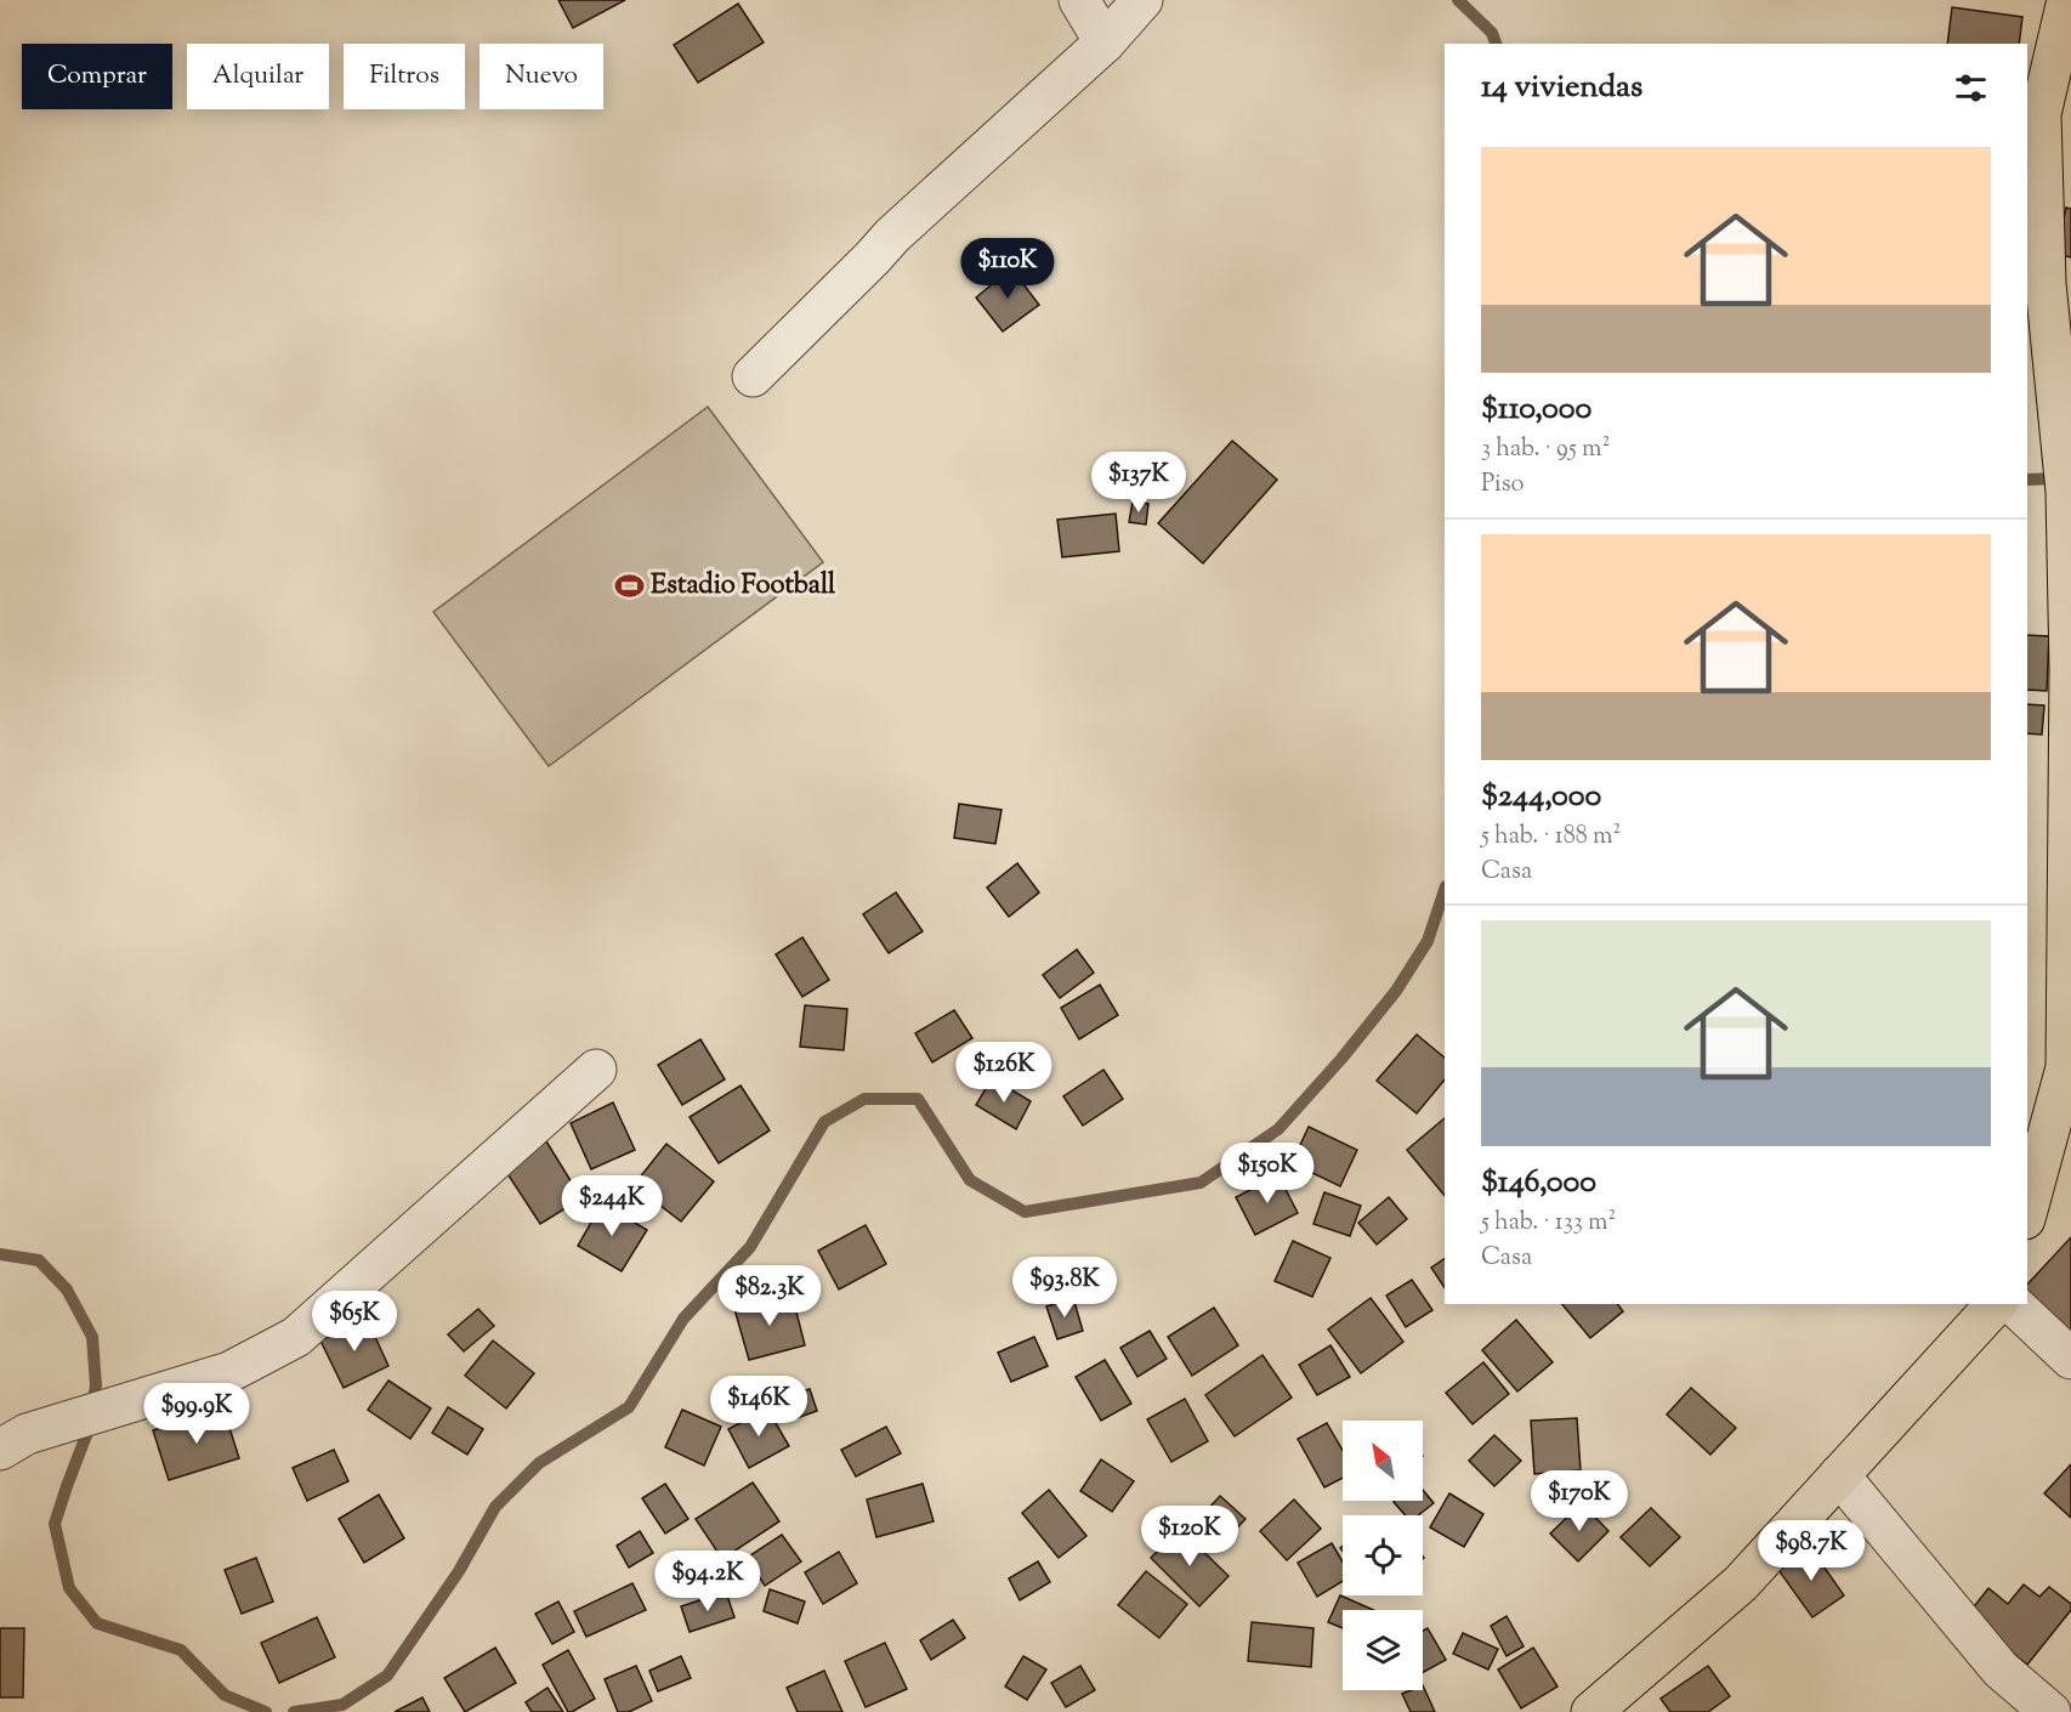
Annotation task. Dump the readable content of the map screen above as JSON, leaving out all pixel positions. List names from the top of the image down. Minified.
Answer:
{"places":{"sports":["Estadio Football"]},"north":"top left","page":{"chip":["Comprar","Alquilar","Filtros","Nuevo"],"heading":"14 viviendas","list":[{"name":"$110,000","note":"3 hab. · 95 m² · Piso"},{"name":"$244,000","note":"5 hab. · 188 m² · Casa"},{"name":"$146,000","note":"5 hab. · 133 m² · Casa"}],"price":["$110K","$137K","$126K","$150K","$244K","$93.8K","$82.3K","$65K","$146K","$99.9K","$170K","$120K","$98.7K","$94.2K"]}}
